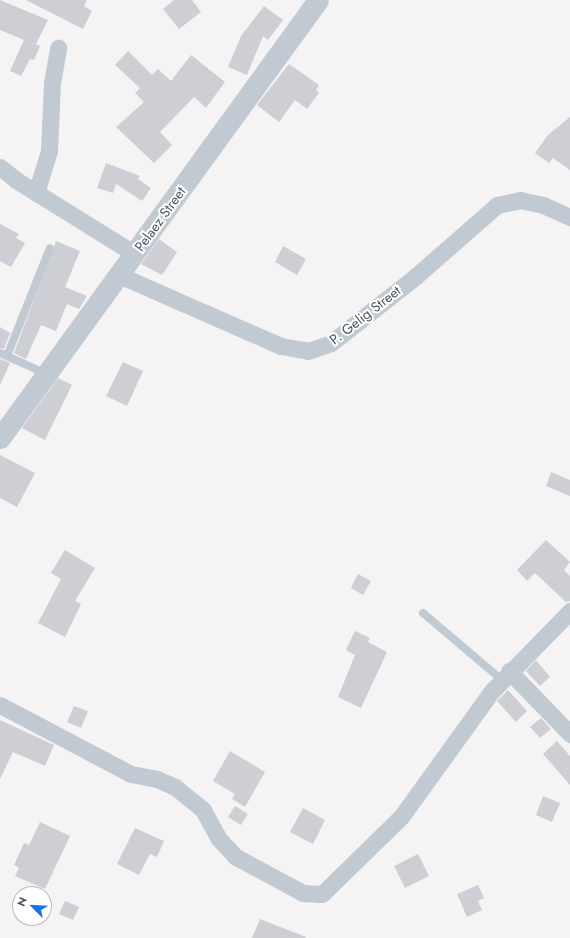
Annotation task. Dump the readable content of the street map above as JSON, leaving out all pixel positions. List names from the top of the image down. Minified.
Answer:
{"streets":{"street":["Pelaez Street","P. Gelig Street"]},"crossings":[["Pelaez Street","P. Gelig Street"]],"north":"top left"}
